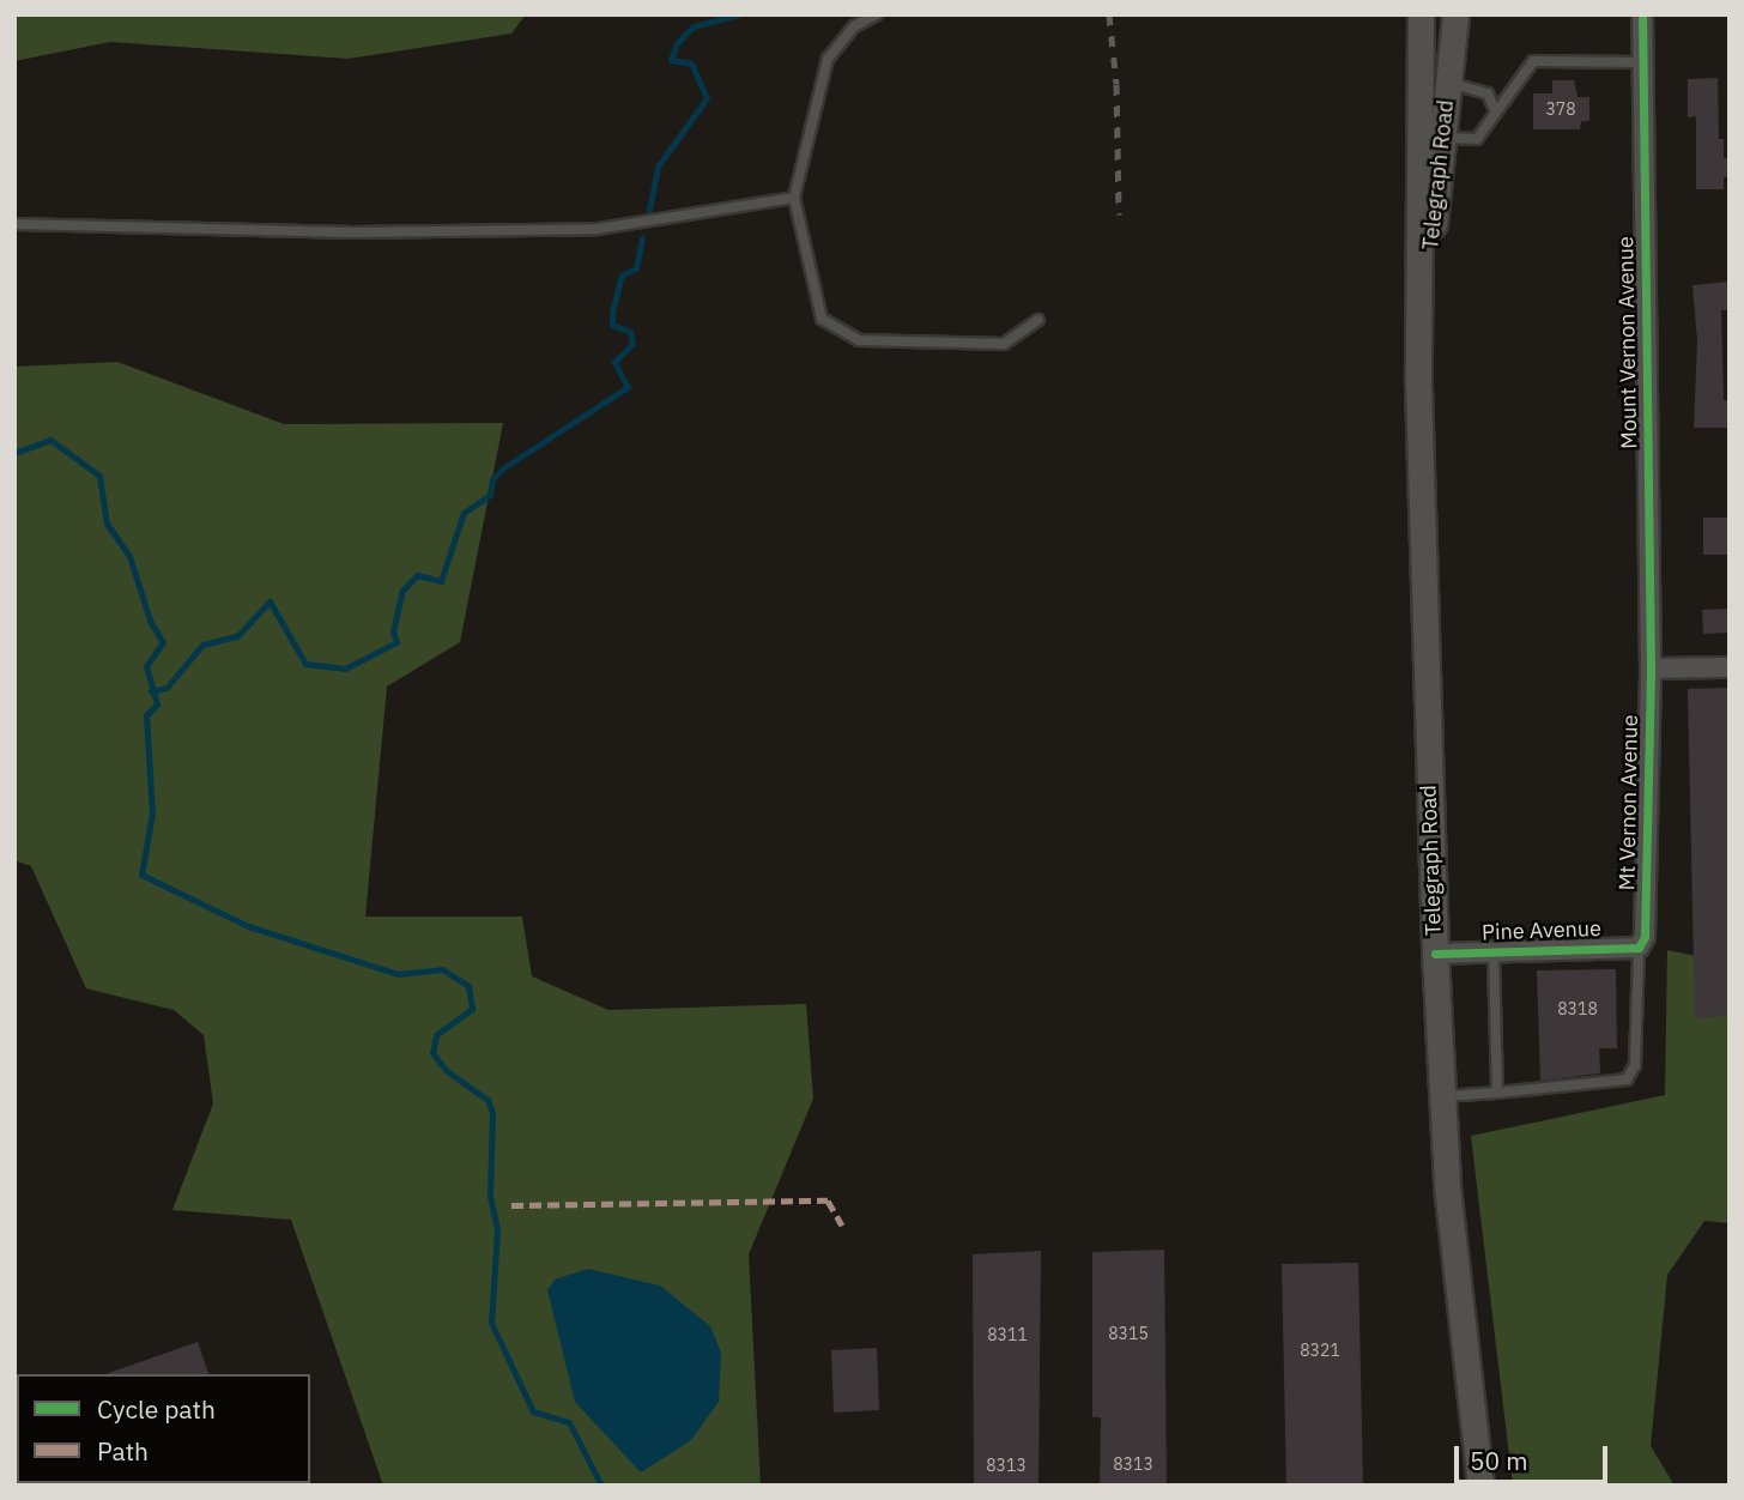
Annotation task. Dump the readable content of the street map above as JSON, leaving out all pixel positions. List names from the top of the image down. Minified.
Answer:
{"streets":{"main road":["Telegraph Road"],"street":["Mount Vernon Avenue","Mt Vernon Avenue","Pine Avenue"]},"crossings":[["Telegraph Road","Pine Avenue"],["Mount Vernon Avenue","Mt Vernon Avenue"],["Mt Vernon Avenue","Pine Avenue"]],"house_numbers":["378","8318","8315","8311","8321","8313","8313"],"legend":["Cycle path","Path"],"scale_bar":"50 m"}
